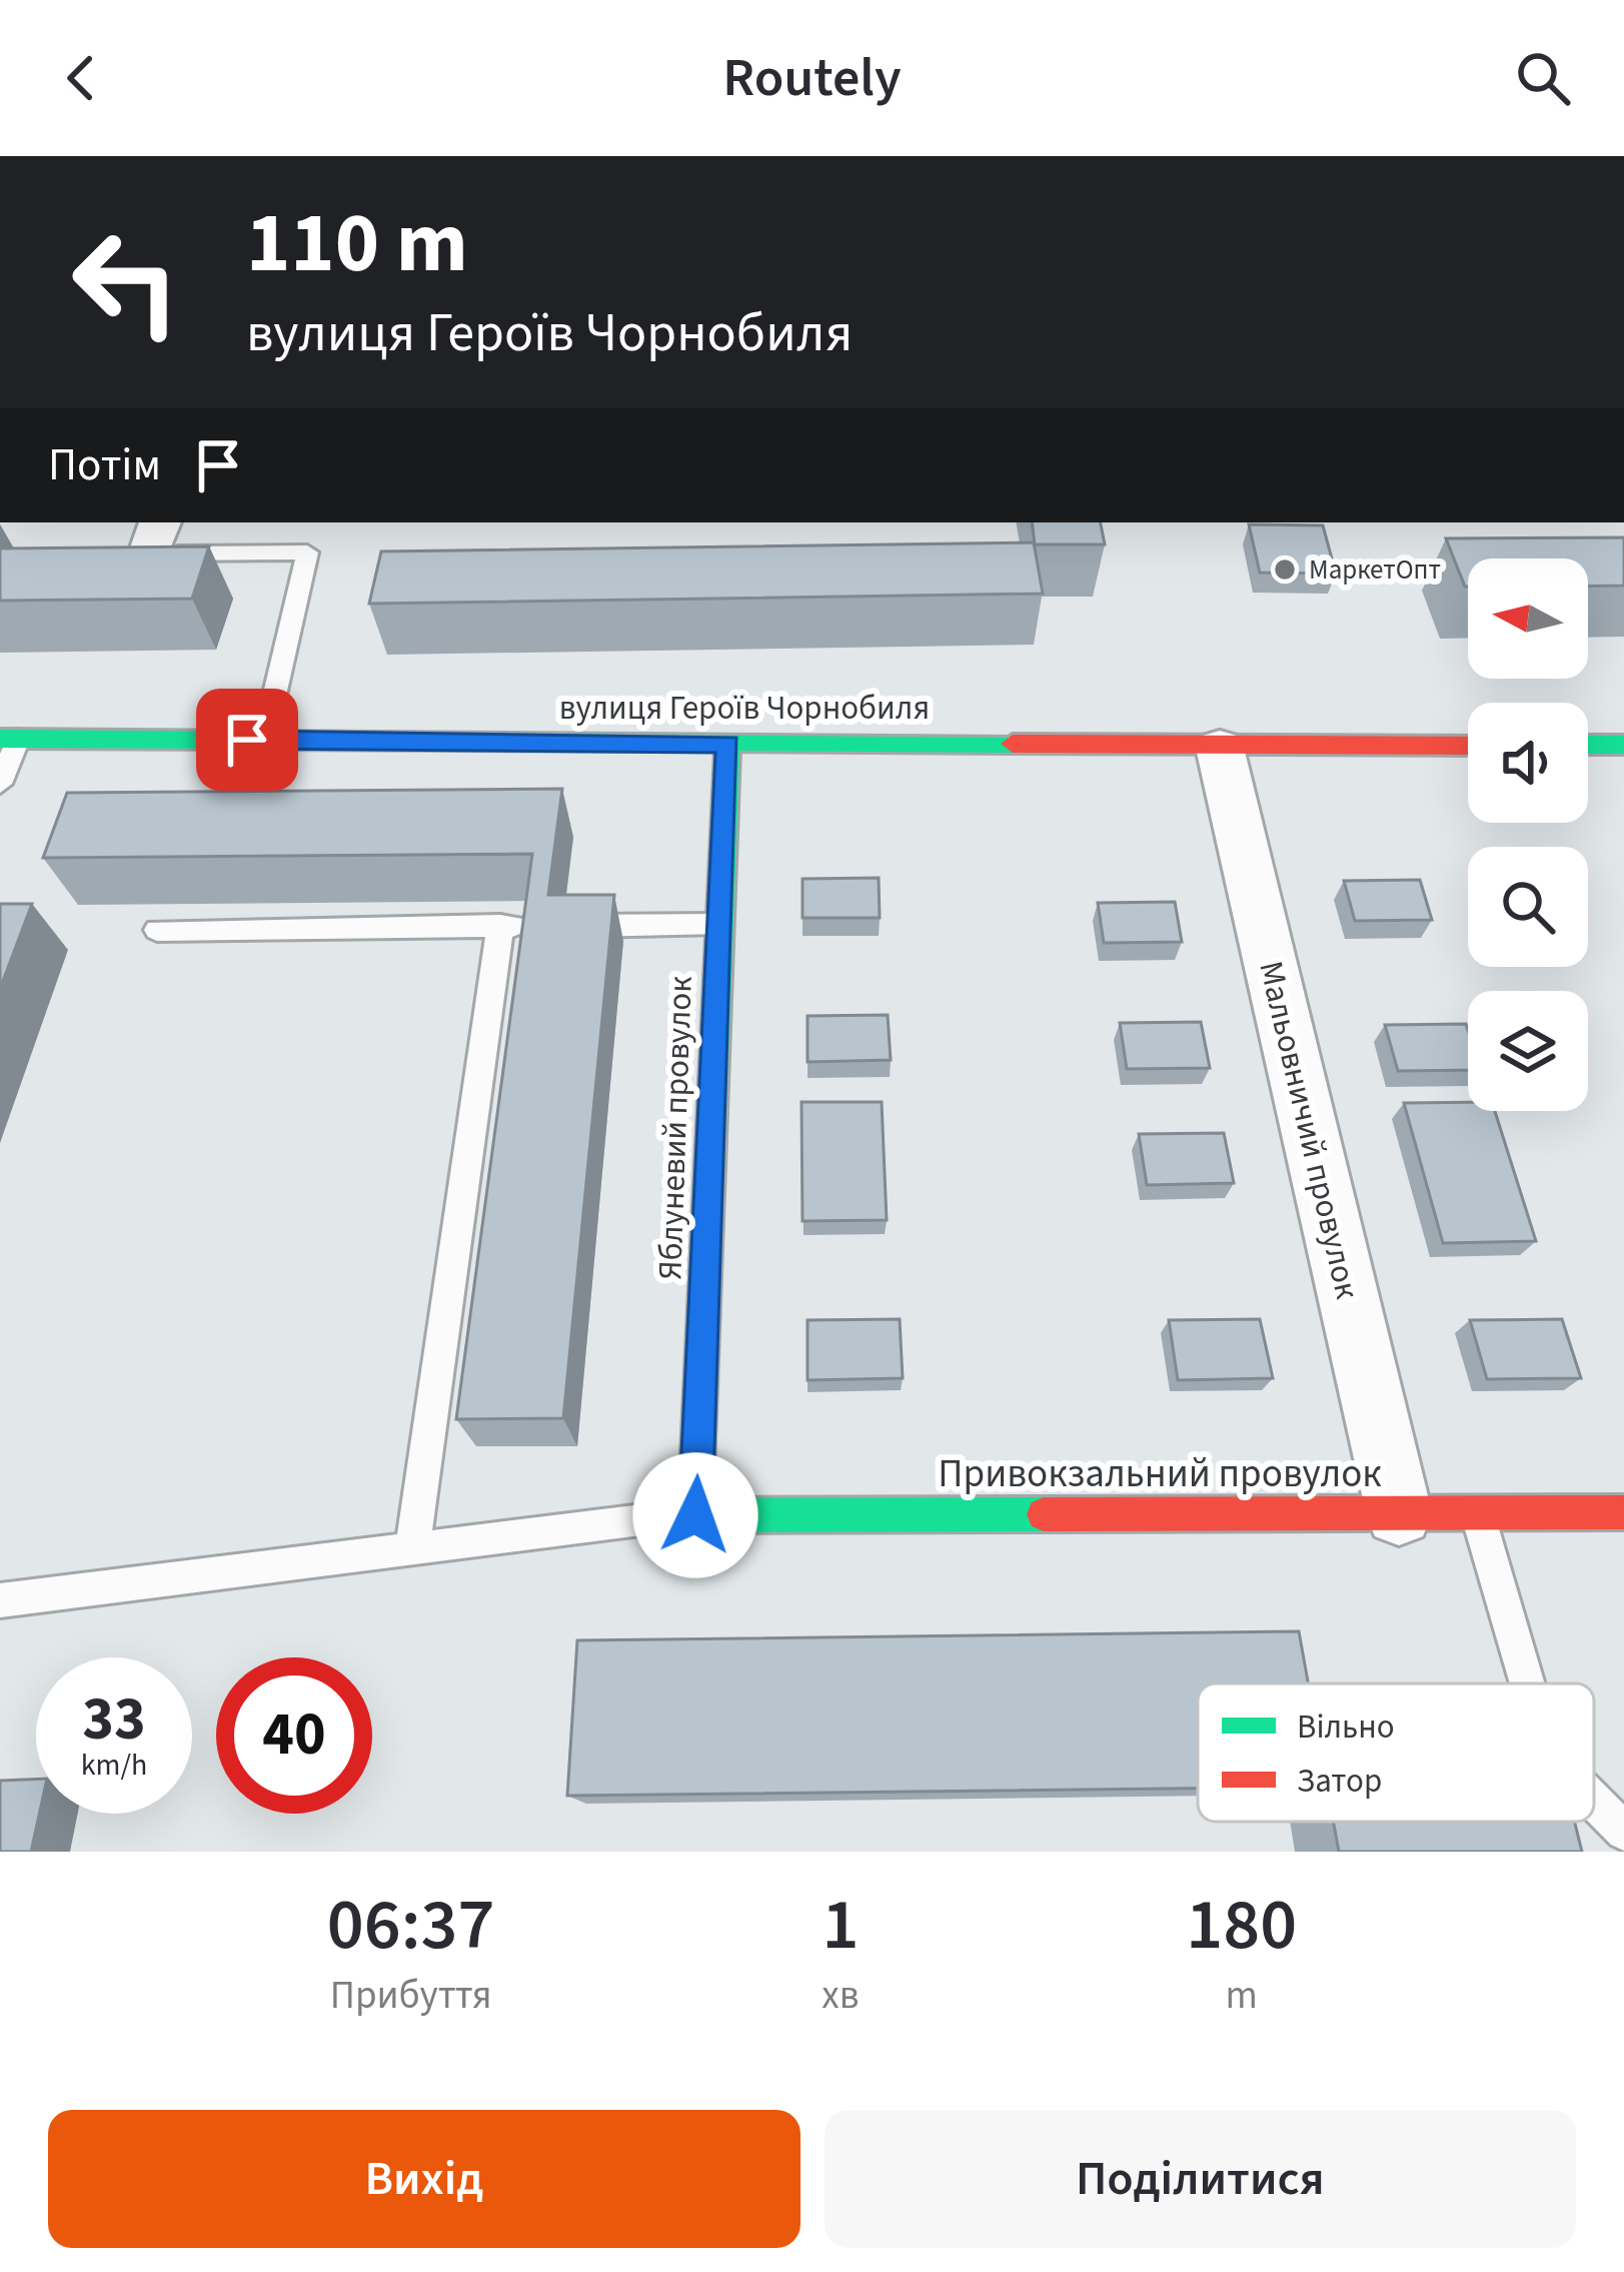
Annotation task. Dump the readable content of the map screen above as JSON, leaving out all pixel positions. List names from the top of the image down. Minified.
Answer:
{"streets":{"street":["вулиця Героїв Чорнобиля","Яблуневий провулок","Мальовничий провулок","Привокзальний провулок"]},"crossings":[["вулиця Героїв Чорнобиля","Яблуневий провулок"],["вулиця Героїв Чорнобиля","Мальовничий провулок"],["Яблуневий провулок","Привокзальний провулок"],["Мальовничий провулок","Привокзальний провулок"]],"places":["МаркетОпт"],"legend":["Вільно","Затор"],"north":"left","page":{"header":"Routely","turn":["110 m","вулиця Героїв Чорнобиля"],"then":"Потім","speed":"33 km/h","limit":"40","eta":["06:37","Прибуття","1","хв","180","m"],"buttons":["Вихід","Поділитися"]}}
